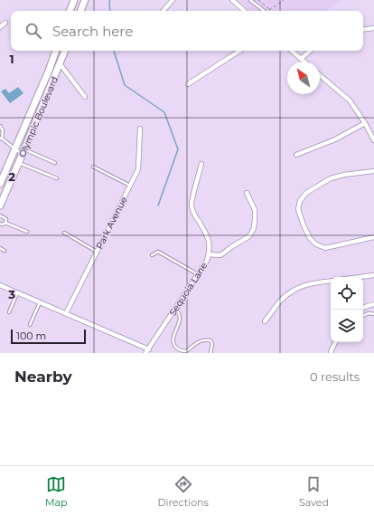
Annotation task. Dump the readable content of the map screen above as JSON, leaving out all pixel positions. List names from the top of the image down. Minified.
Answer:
{"streets":{"main road":["Olympic Boulevard"],"street":["Park Avenue","Sequoia Lane"]},"scale_bar":"100 m","north":"top left","page":{"search":"Search here","scale":"100 m","heading":["Nearby","0 results"],"nav":["Map","Directions","Saved"]},"grid":{"rows":["1","2","3"]}}
